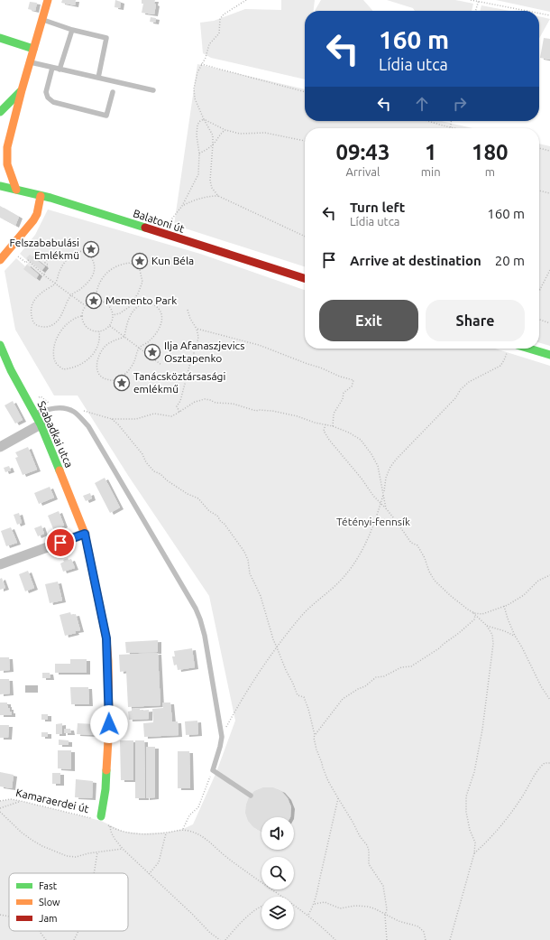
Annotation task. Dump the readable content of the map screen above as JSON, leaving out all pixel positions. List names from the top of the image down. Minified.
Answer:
{"streets":{"street":["Balatoni út","Szabadkai utca"],"path":["Kamaraerdei út"]},"crossings":[["Szabadkai utca","Kamaraerdei út"]],"parks":["Tétényi-fennsík"],"places":{"place":["Felszababulási Emlékmü","Kun Béla","Memento Park","Ilja Afanaszjevics Osztapenko","Tanácsköztársasági emlékmű"]},"legend":["Fast","Slow","Jam"],"page":{"turn":["160 m","Lídia utca"],"eta":["09:43","Arrival","1","min","180","m"],"list":[{"name":"Turn left","note":"Lídia utca","value":"160 m"},{"name":"Arrive at destination","value":"20 m"}],"buttons":["Exit","Share"]}}
